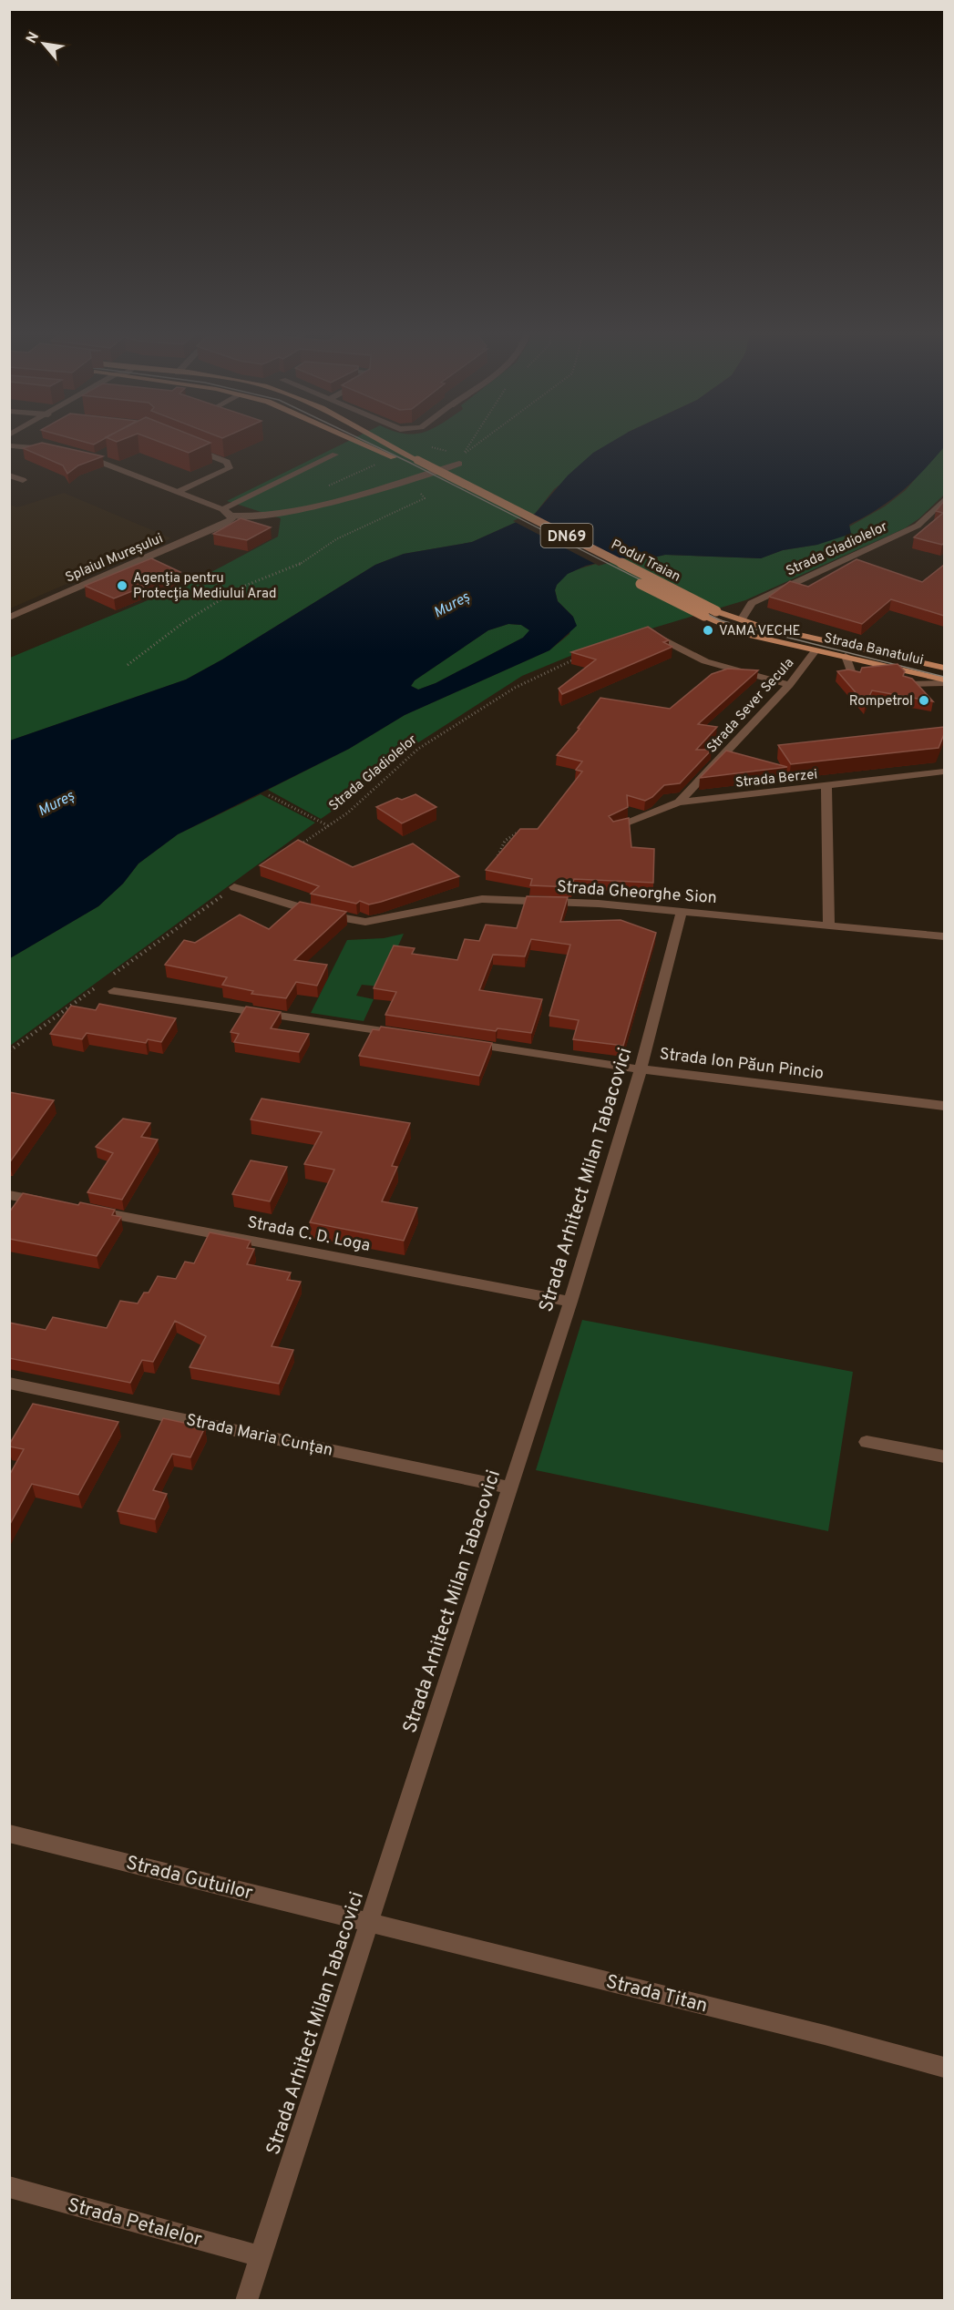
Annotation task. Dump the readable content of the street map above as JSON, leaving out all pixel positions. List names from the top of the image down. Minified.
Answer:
{"streets":{"main road":["DN69","Podul Traian","Strada Banatului"],"street":["Strada Gladiolelor","Splaiul Mureșului","Strada Sever Secula","Strada Berzei","Strada Gheorghe Sion","Strada Ion Păun Pincio","Strada Arhitect Milan Tabacovici","Strada C. D. Loga","Strada Maria Cunțan","Strada Gutuilor","Strada Titan","Strada Petalelor"]},"crossings":[["Strada Gladiolelor","Strada Banatului"],["Podul Traian","Strada Banatului"],["Strada Banatului","Strada Sever Secula"],["Strada Sever Secula","Strada Berzei"],["Strada Gheorghe Sion","Strada Arhitect Milan Tabacovici"],["Strada Ion Păun Pincio","Strada Arhitect Milan Tabacovici"],["Strada Arhitect Milan Tabacovici","Strada C. D. Loga"],["Strada Arhitect Milan Tabacovici","Strada Maria Cunțan"],["Strada Arhitect Milan Tabacovici","Strada Gutuilor"],["Strada Arhitect Milan Tabacovici","Strada Titan"],["Strada Arhitect Milan Tabacovici","Strada Petalelor"],["Strada Gutuilor","Strada Titan"]],"water":["Mureș"],"places":["Agenţia pentru Protecţia Mediului Arad","VAMA VECHE","Rompetrol"],"north":"top left"}
